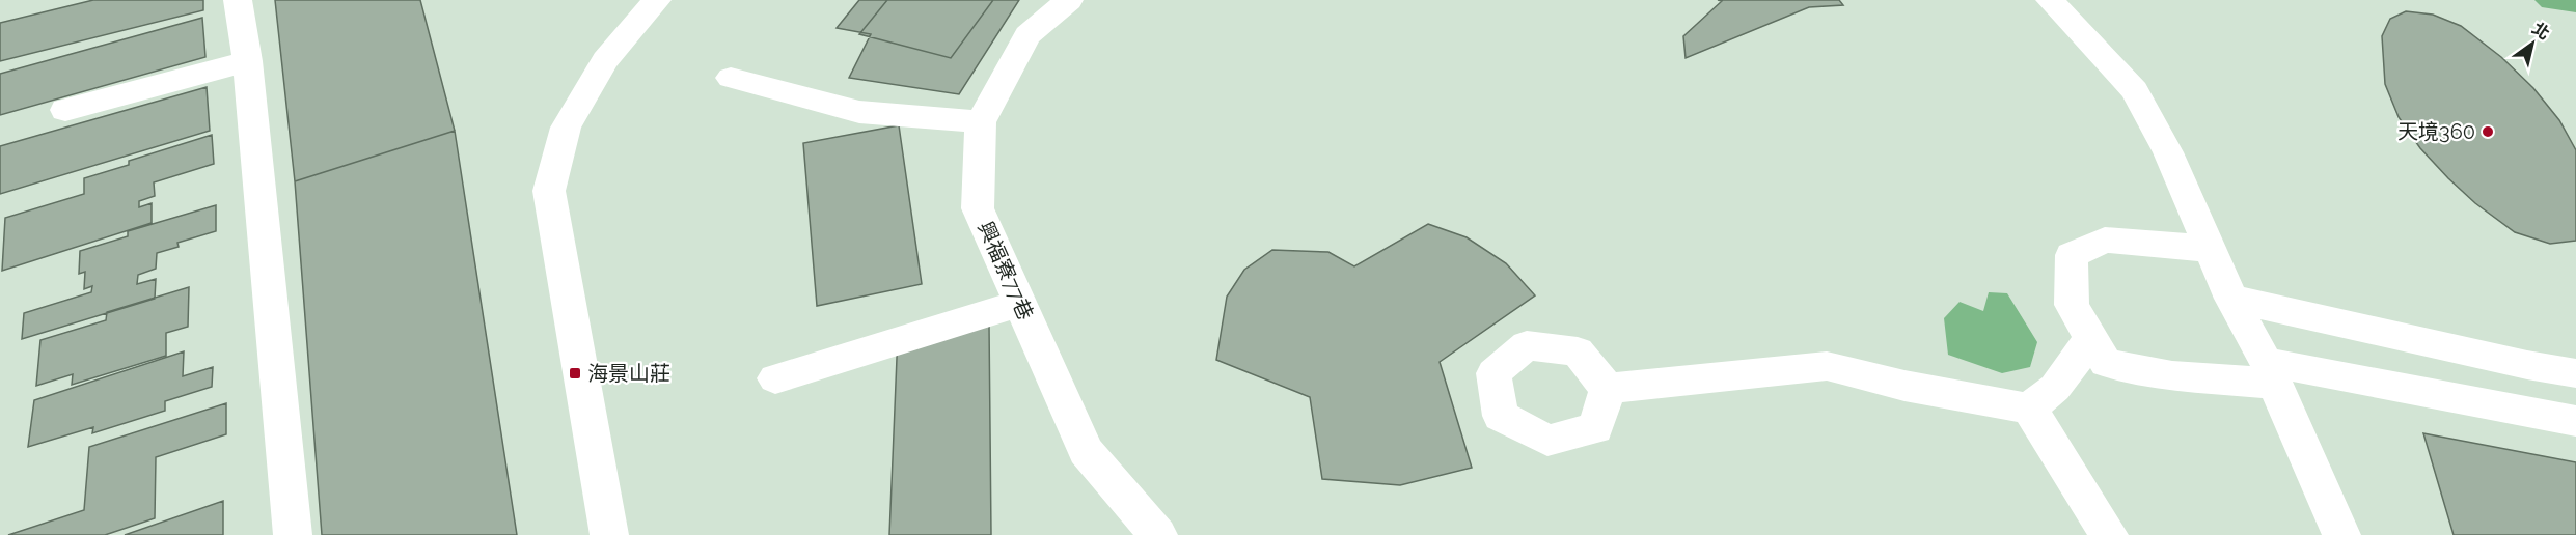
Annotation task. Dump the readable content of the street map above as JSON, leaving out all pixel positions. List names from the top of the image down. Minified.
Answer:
{"streets":{"street":["興福寮77巷"]},"places":{"other":["天境360"],"transit":["海景山莊"]},"north":"top right"}
